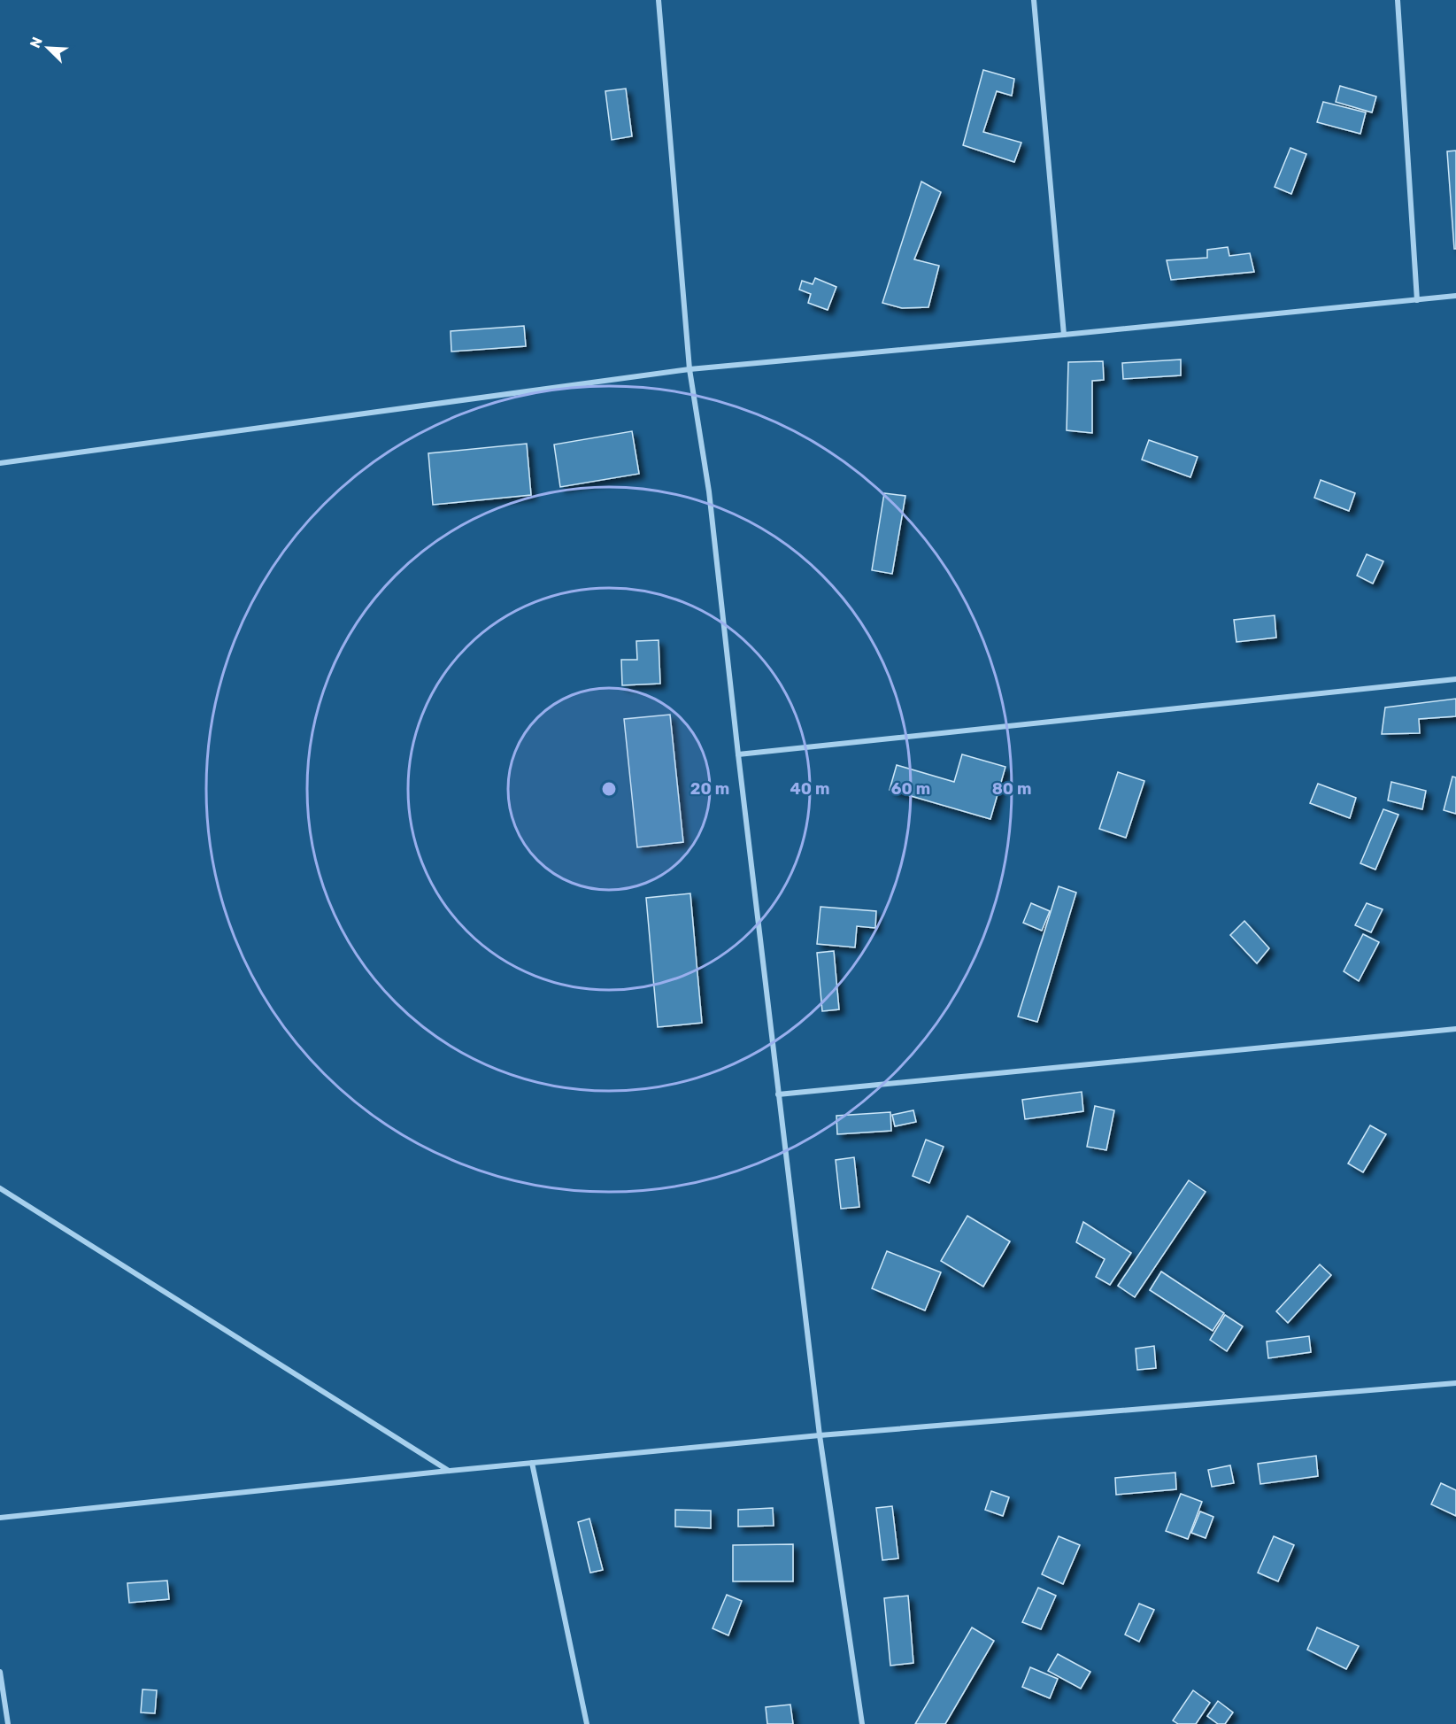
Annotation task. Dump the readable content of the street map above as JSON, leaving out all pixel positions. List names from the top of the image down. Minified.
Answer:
{"north":"top left","rings":["20 m","40 m","60 m","80 m"]}
